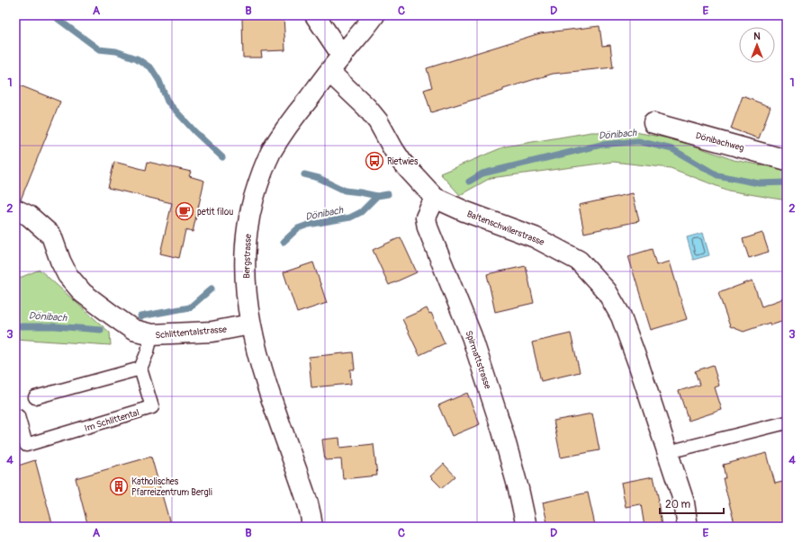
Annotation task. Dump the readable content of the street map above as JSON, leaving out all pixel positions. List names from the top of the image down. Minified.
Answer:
{"streets":{"street":["Dönibachweg","Baltenschwilerstrasse","Bergstrasse","Schlittentalstrasse","Spirmattstrasse"],"lane":["Im Schlittental"]},"crossings":[["Baltenschwilerstrasse","Bergstrasse"],["Baltenschwilerstrasse","Spirmattstrasse"],["Bergstrasse","Schlittentalstrasse"]],"water":["Dönibach"],"places":{"bus stop":["Rietwies"],"cafe":["petit filou"],"building":["Katholisches Pfarreizentrum Bergli"]},"scale_bar":"20 m","north":"top","grid":{"columns":["A","B","C","D","E"],"rows":["1","2","3","4"]}}
